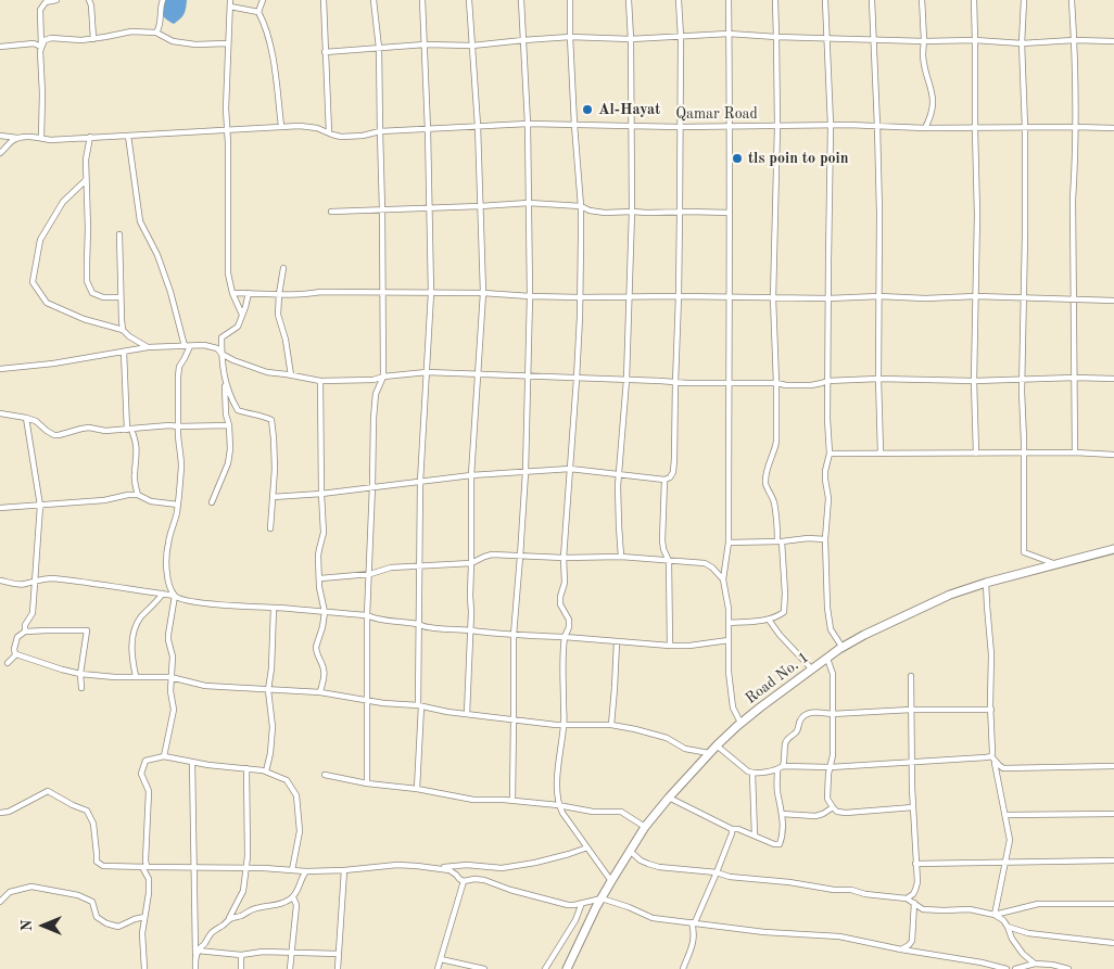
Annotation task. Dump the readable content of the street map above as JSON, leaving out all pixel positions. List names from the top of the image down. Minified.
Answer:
{"streets":{"highway":["Road No. 1"],"street":["Qamar Road"]},"places":["Al-Hayat","tls poin to poin"],"north":"left"}
